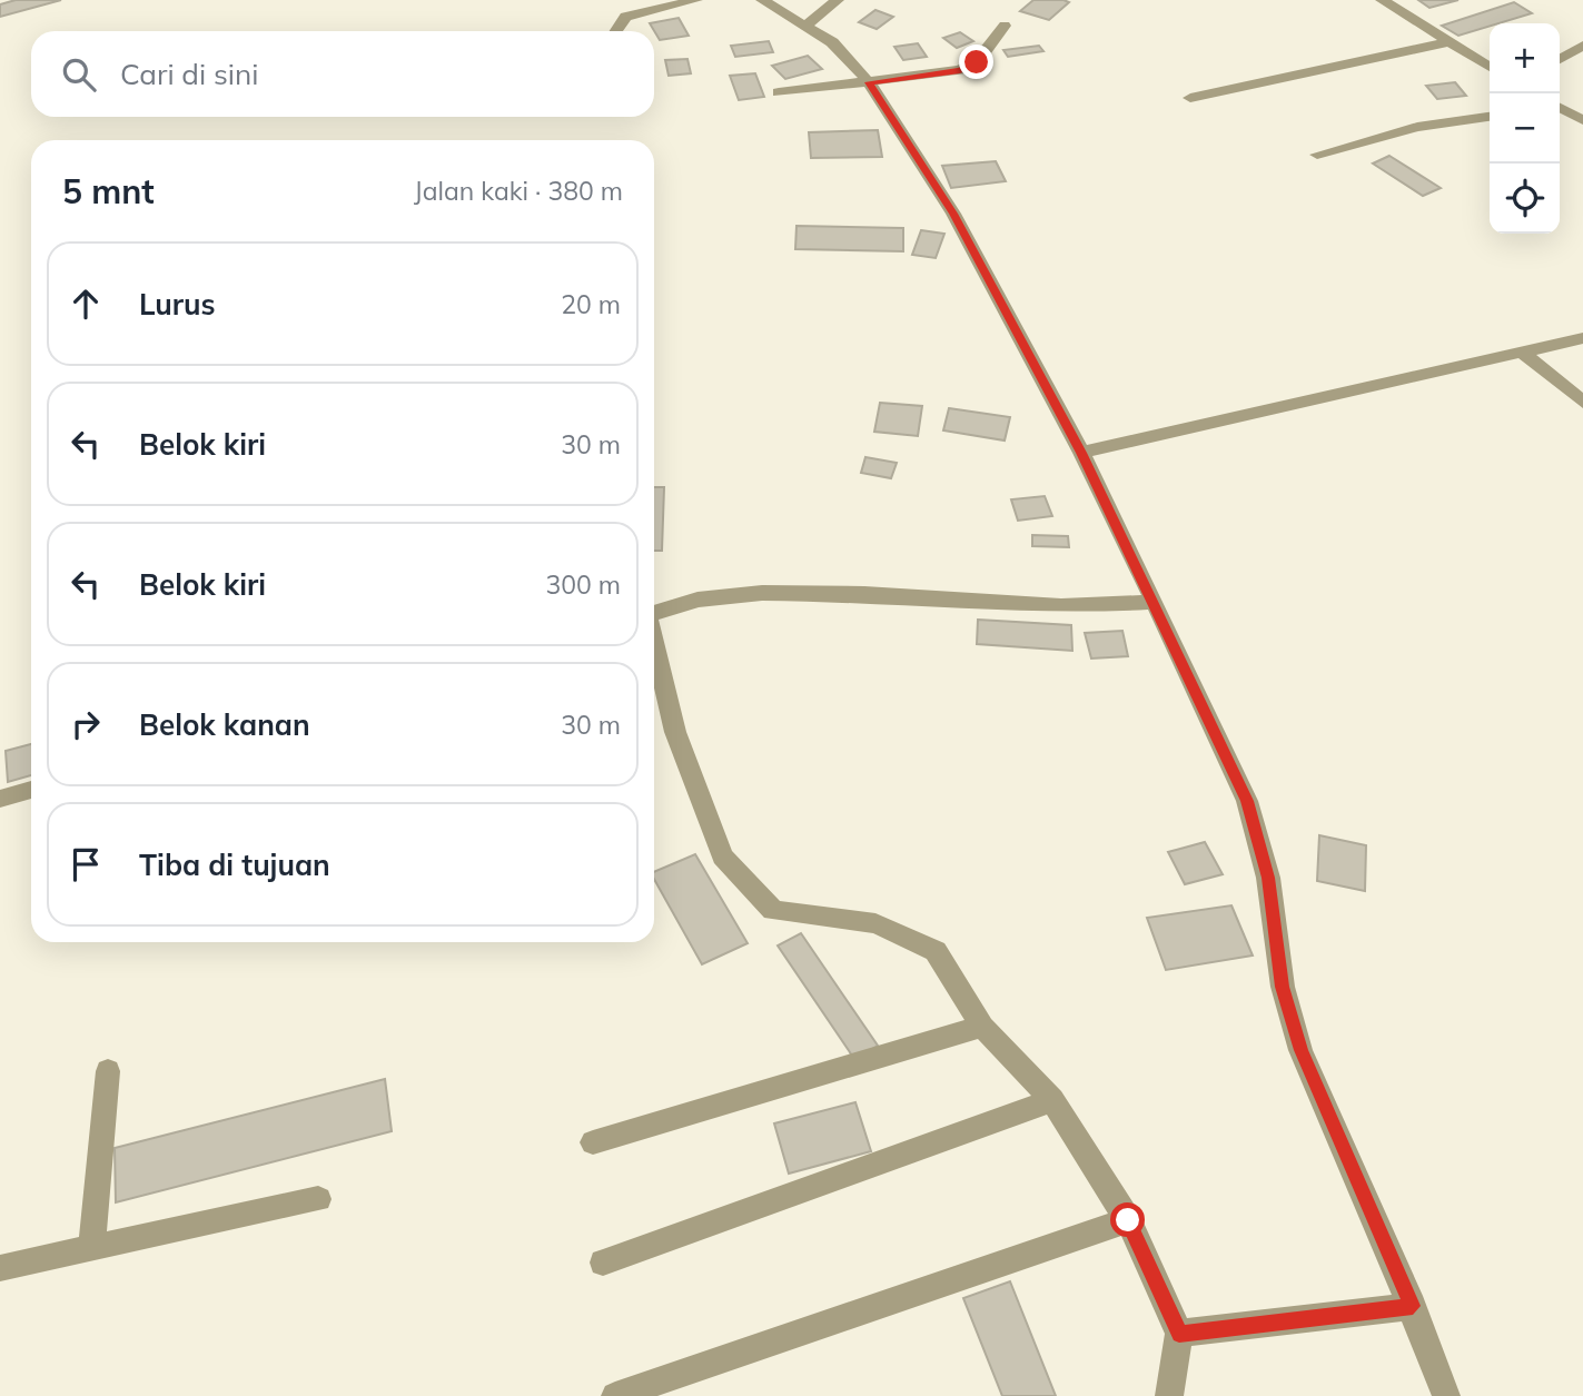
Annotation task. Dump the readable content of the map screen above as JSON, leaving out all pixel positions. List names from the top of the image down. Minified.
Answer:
{"page":{"map_buttons":["+","−"],"search":"Cari di sini","heading":["5 mnt","Jalan kaki · 380 m"],"list":[["Lurus","20 m"],["Belok kiri","30 m"],["Belok kiri","300 m"],["Belok kanan","30 m"],"Tiba di tujuan"]}}
